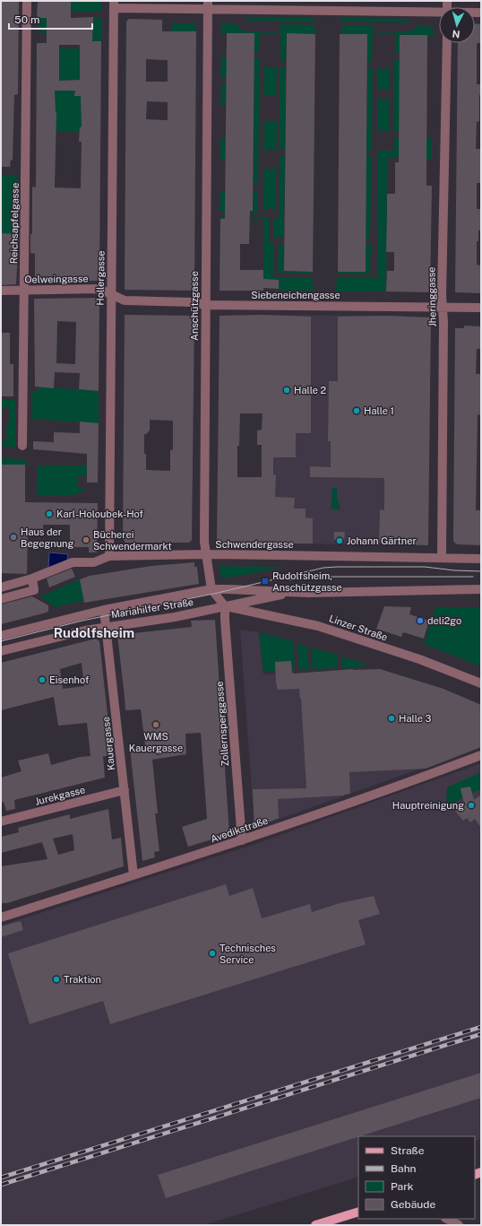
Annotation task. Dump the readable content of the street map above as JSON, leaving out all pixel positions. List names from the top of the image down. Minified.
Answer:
{"streets":{"street":["Reichsapfelgasse","Hollergasse","Oelweingasse","Siebeneichengasse","Jheringgasse","Anschützgasse","Schwendergasse","Mariahilfer Straße","Linzer Straße","Zollernsperggasse","Kauergasse","Jurekgasse","Avedikstraße"]},"crossings":[["Reichsapfelgasse","Oelweingasse"],["Hollergasse","Oelweingasse"],["Hollergasse","Siebeneichengasse"],["Hollergasse","Schwendergasse"],["Oelweingasse","Siebeneichengasse"],["Siebeneichengasse","Jheringgasse"],["Siebeneichengasse","Anschützgasse"],["Jheringgasse","Schwendergasse"],["Anschützgasse","Schwendergasse"],["Anschützgasse","Mariahilfer Straße"],["Anschützgasse","Linzer Straße"],["Anschützgasse","Zollernsperggasse"],["Mariahilfer Straße","Linzer Straße"],["Mariahilfer Straße","Zollernsperggasse"],["Mariahilfer Straße","Kauergasse"],["Linzer Straße","Zollernsperggasse"],["Zollernsperggasse","Avedikstraße"],["Kauergasse","Jurekgasse"],["Kauergasse","Avedikstraße"]],"districts":["Rudolfsheim"],"places":{"other":["Halle 2","Halle 1","Karl-Holoubek-Hof","Haus der Begegnung","Bücherei Schwendermarkt","Johann Gärtner","deli2go","Eisenhof","Halle 3","WMS Kauergasse","Hauptreinigung","Technisches Service","Traktion"],"transit":["Rudolfsheim, Anschützgasse"]},"legend":["Straße","Bahn","Park","Gebäude"],"scale_bar":"50 m","north":"bottom"}
